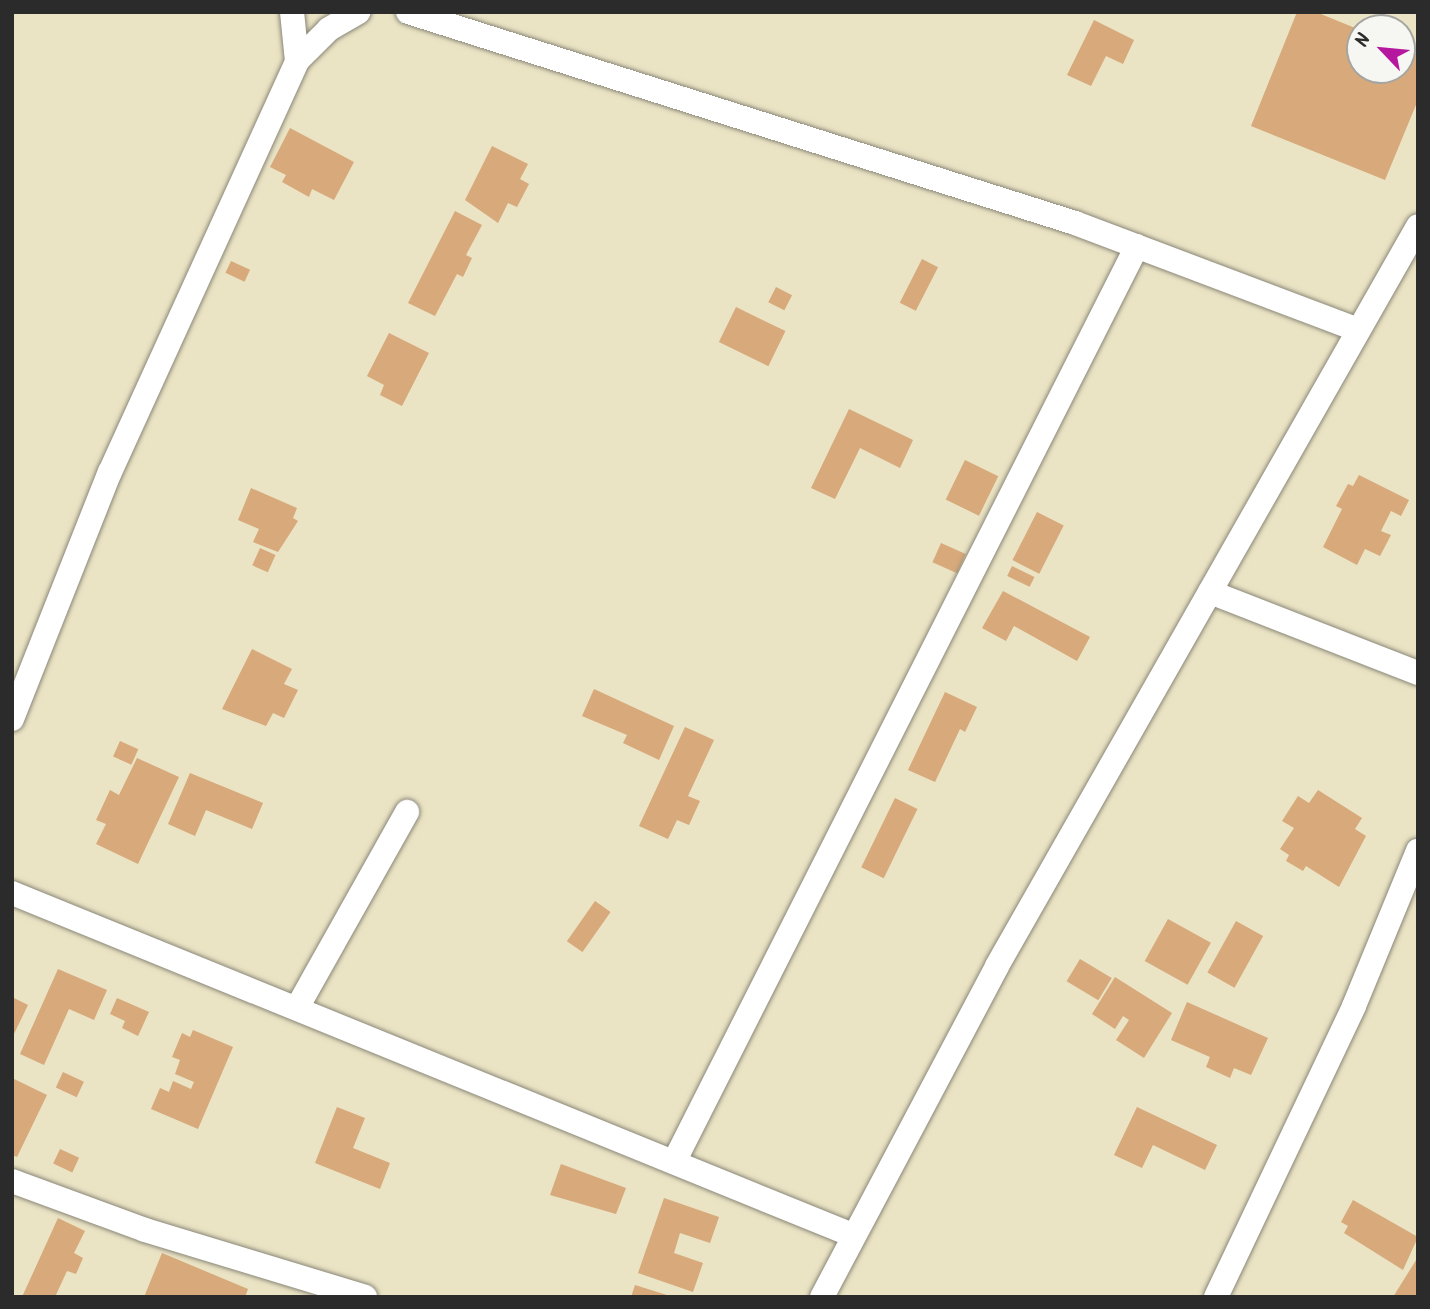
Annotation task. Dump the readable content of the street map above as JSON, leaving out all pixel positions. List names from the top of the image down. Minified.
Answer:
{"north":"top left"}
